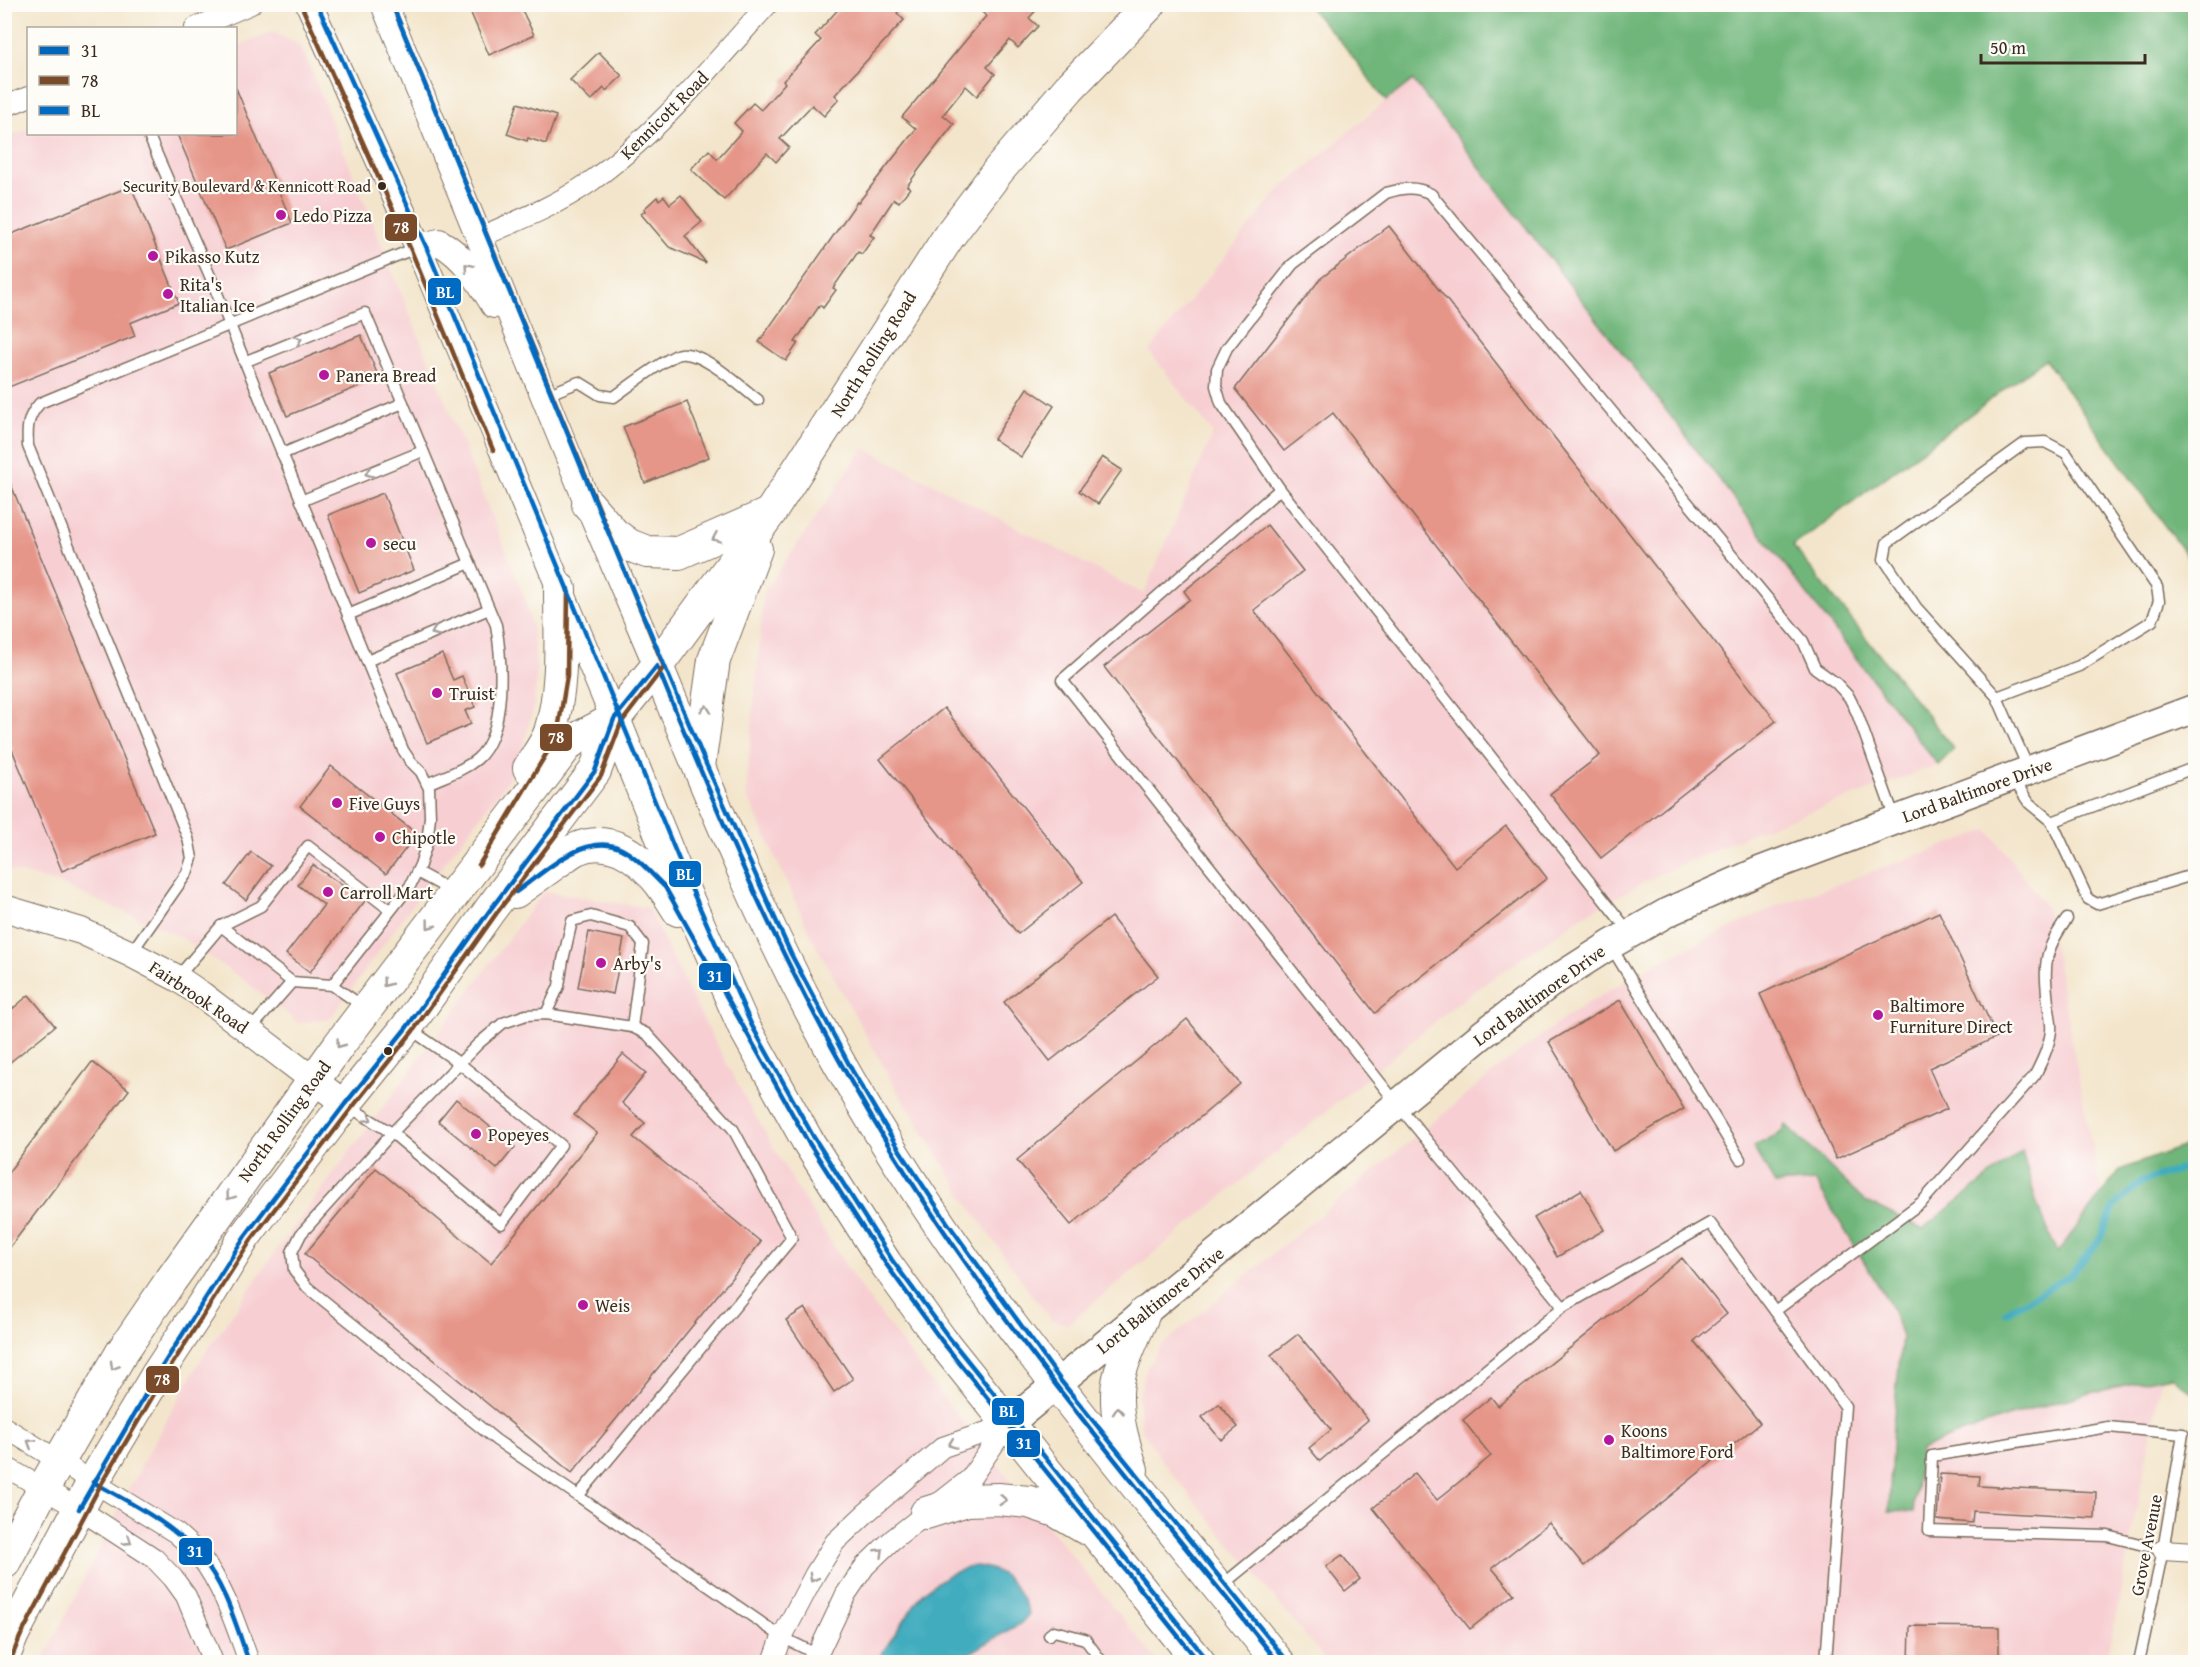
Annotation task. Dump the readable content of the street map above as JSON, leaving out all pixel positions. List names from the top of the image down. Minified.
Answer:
{"streets":{"main road":["North Rolling Road","Lord Baltimore Drive"],"street":["Kennicott Road","Fairbrook Road"],"lane":["Grove Avenue"]},"crossings":[["North Rolling Road","Fairbrook Road"]],"places":["Security Boulevard & Kennicott Road","Ledo Pizza","Pikasso Kutz","Rita's Italian Ice","Panera Bread","secu","Truist","Five Guys","Chipotle","Carroll Mart","Arby's","Baltimore Furniture Direct","Popeyes","Weis","Koons Baltimore Ford"],"lines":["transit line 78","transit line BL","transit line 31"],"legend":["31","78","BL"],"scale_bar":"50 m"}
